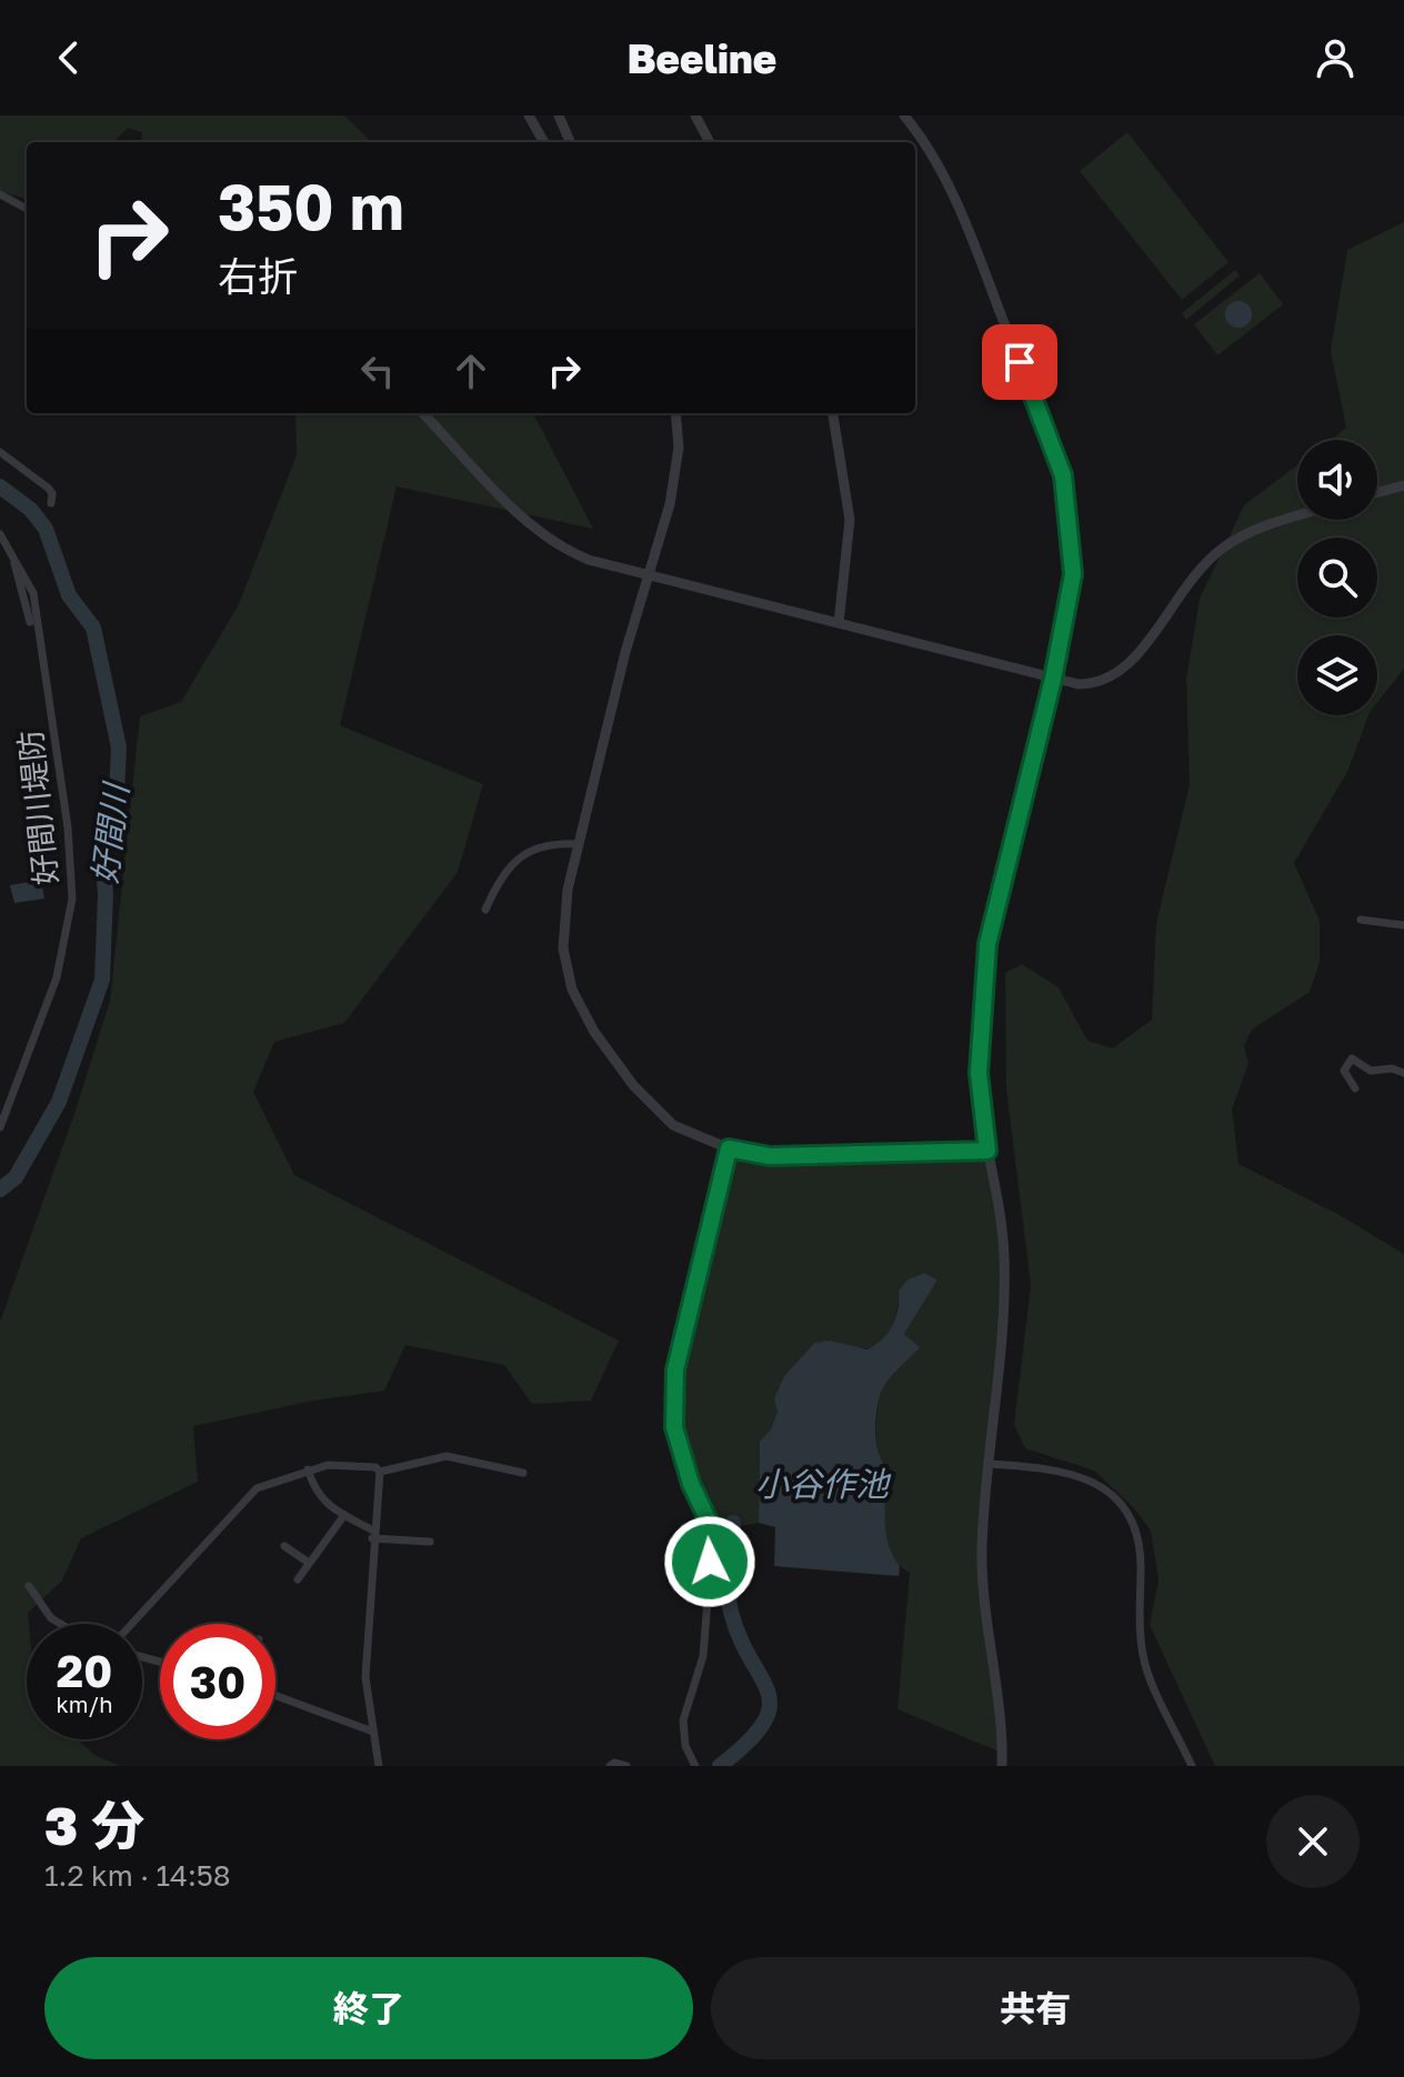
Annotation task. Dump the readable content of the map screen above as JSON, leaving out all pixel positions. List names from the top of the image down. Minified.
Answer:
{"streets":{"street":["好間川堤防"]},"water":["好間川","小谷作池"],"page":{"header":"Beeline","turn":["350 m","右折"],"speed":"20 km/h","limit":"30","heading":["3 分","1.2 km · 14:58"],"buttons":["終了","共有"]}}
